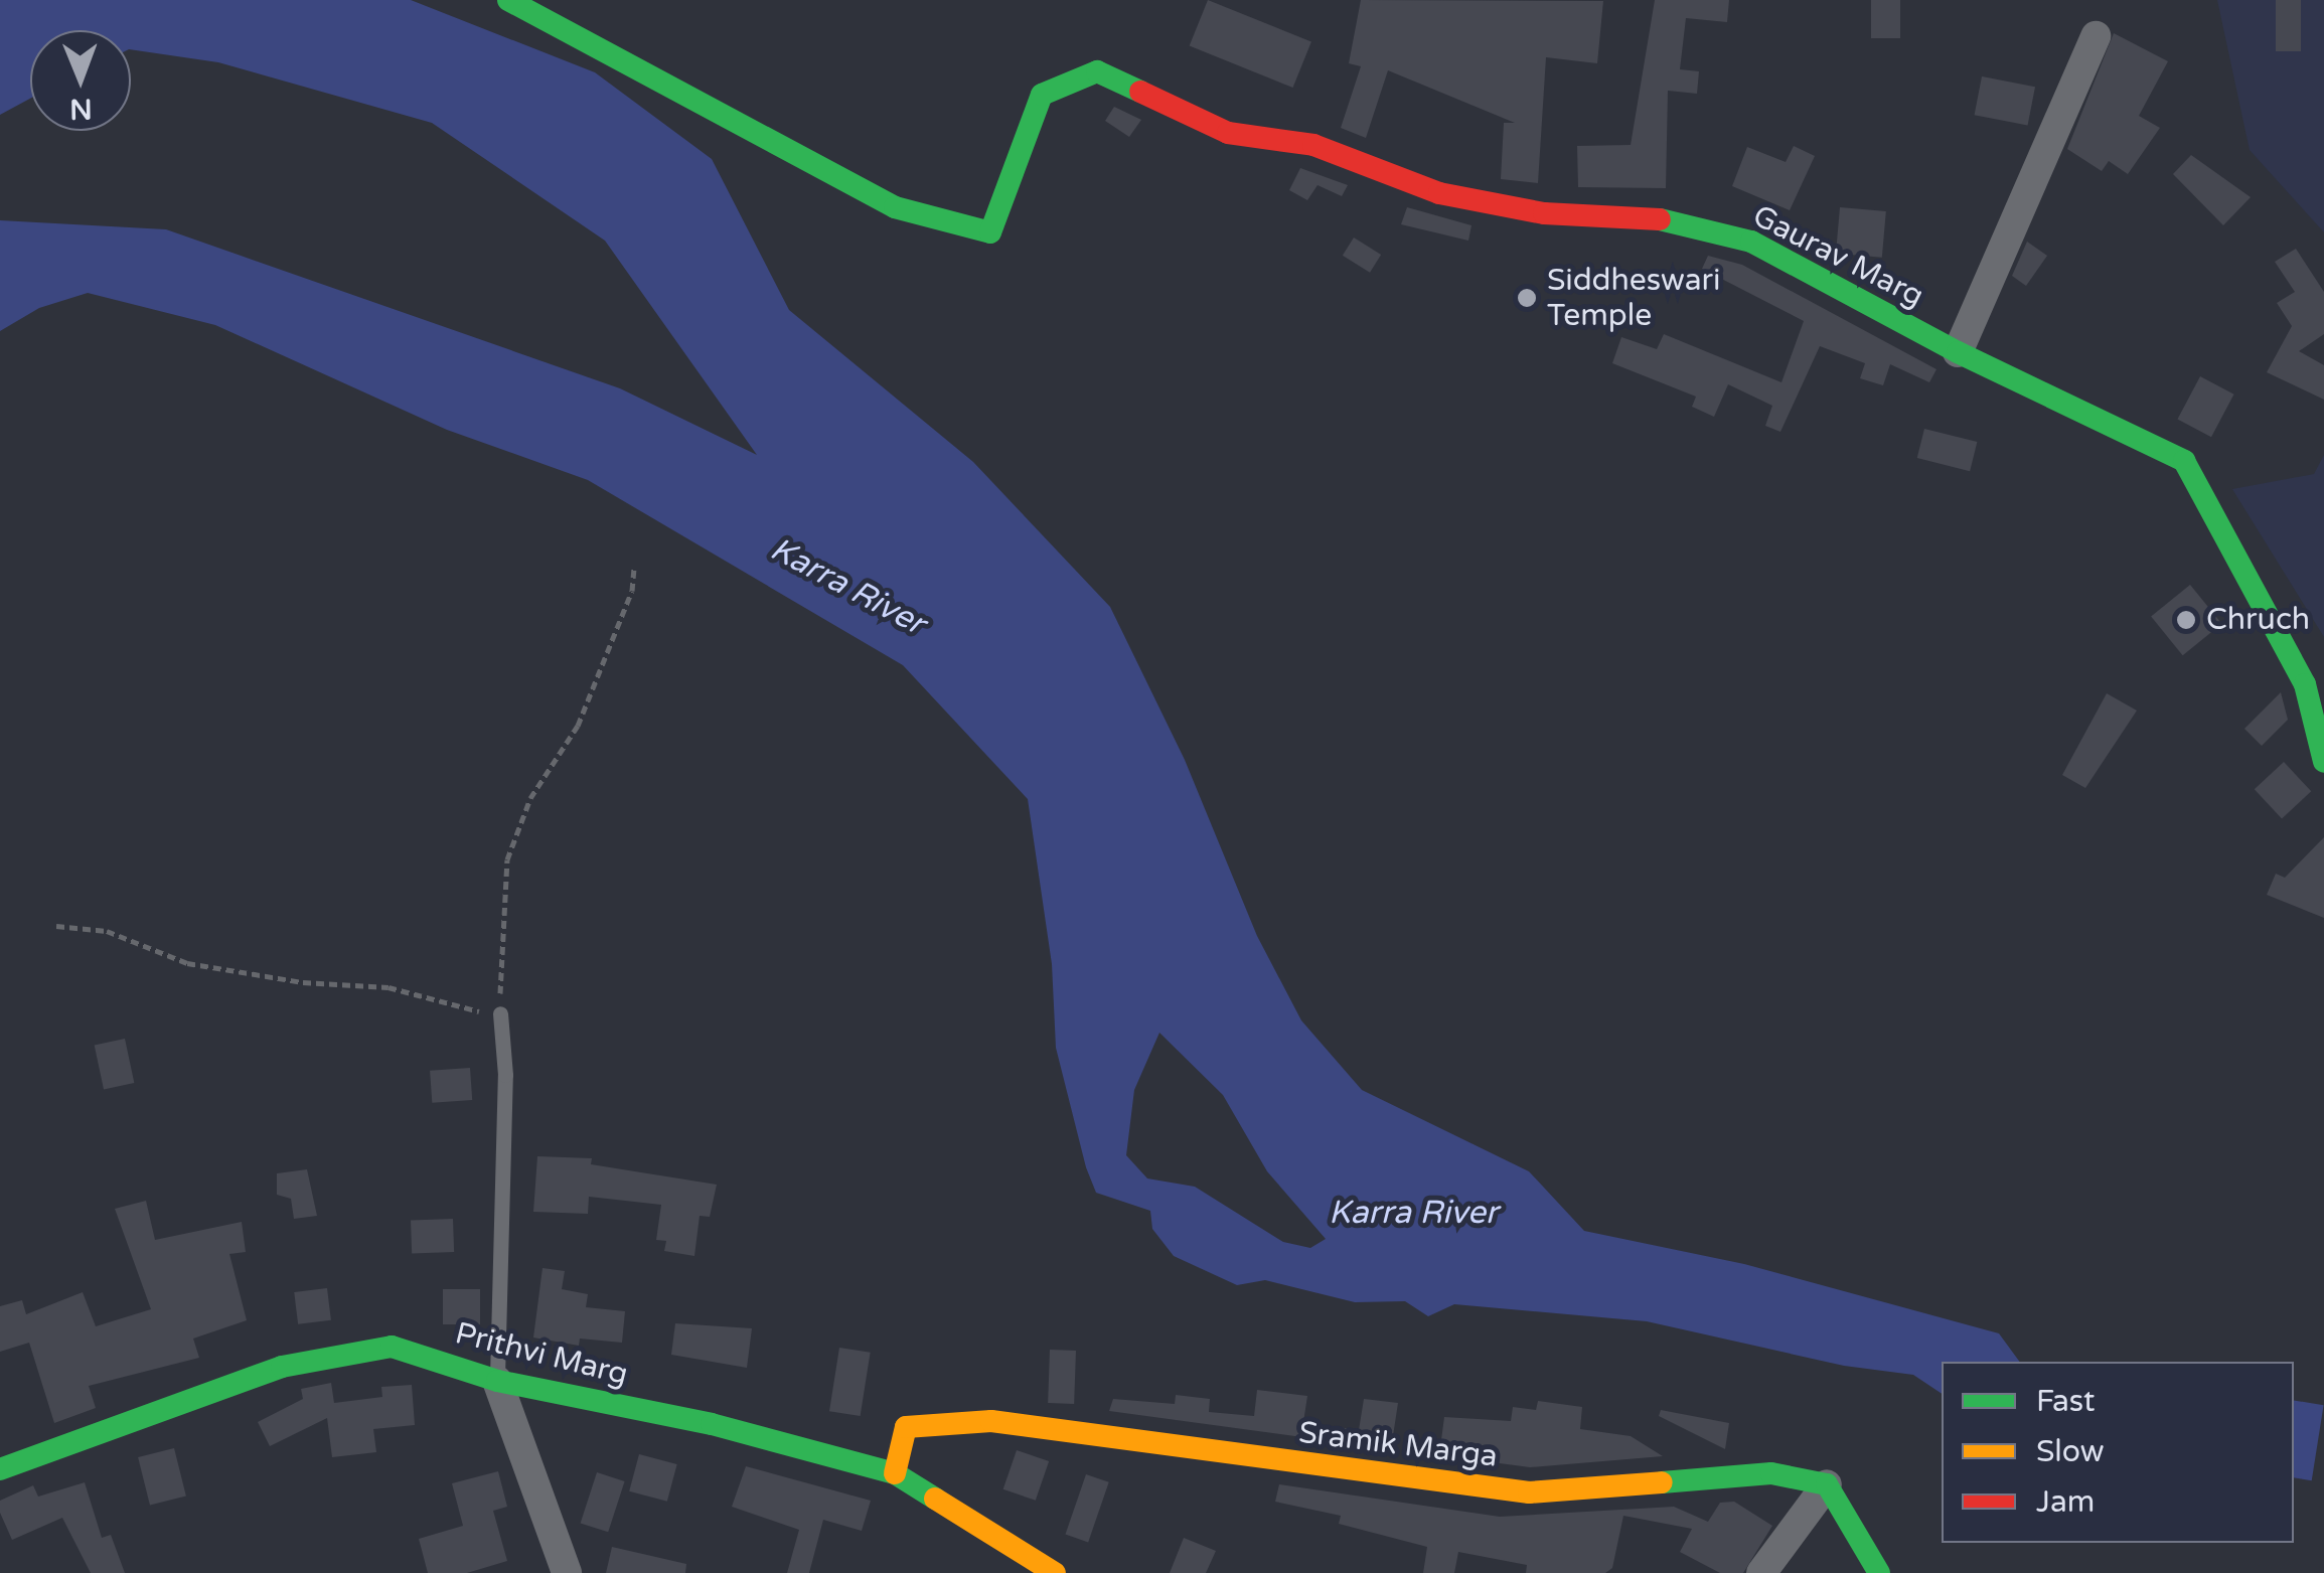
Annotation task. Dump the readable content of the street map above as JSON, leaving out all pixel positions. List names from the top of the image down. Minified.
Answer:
{"streets":{"street":["Gaurav Marg","Prithvi Marg","Sramik Marga"]},"crossings":[["Prithvi Marg","Sramik Marga"]],"water":["Karra River"],"places":["Siddheswari Temple","Chruch"],"legend":["Fast","Slow","Jam"],"north":"bottom"}
